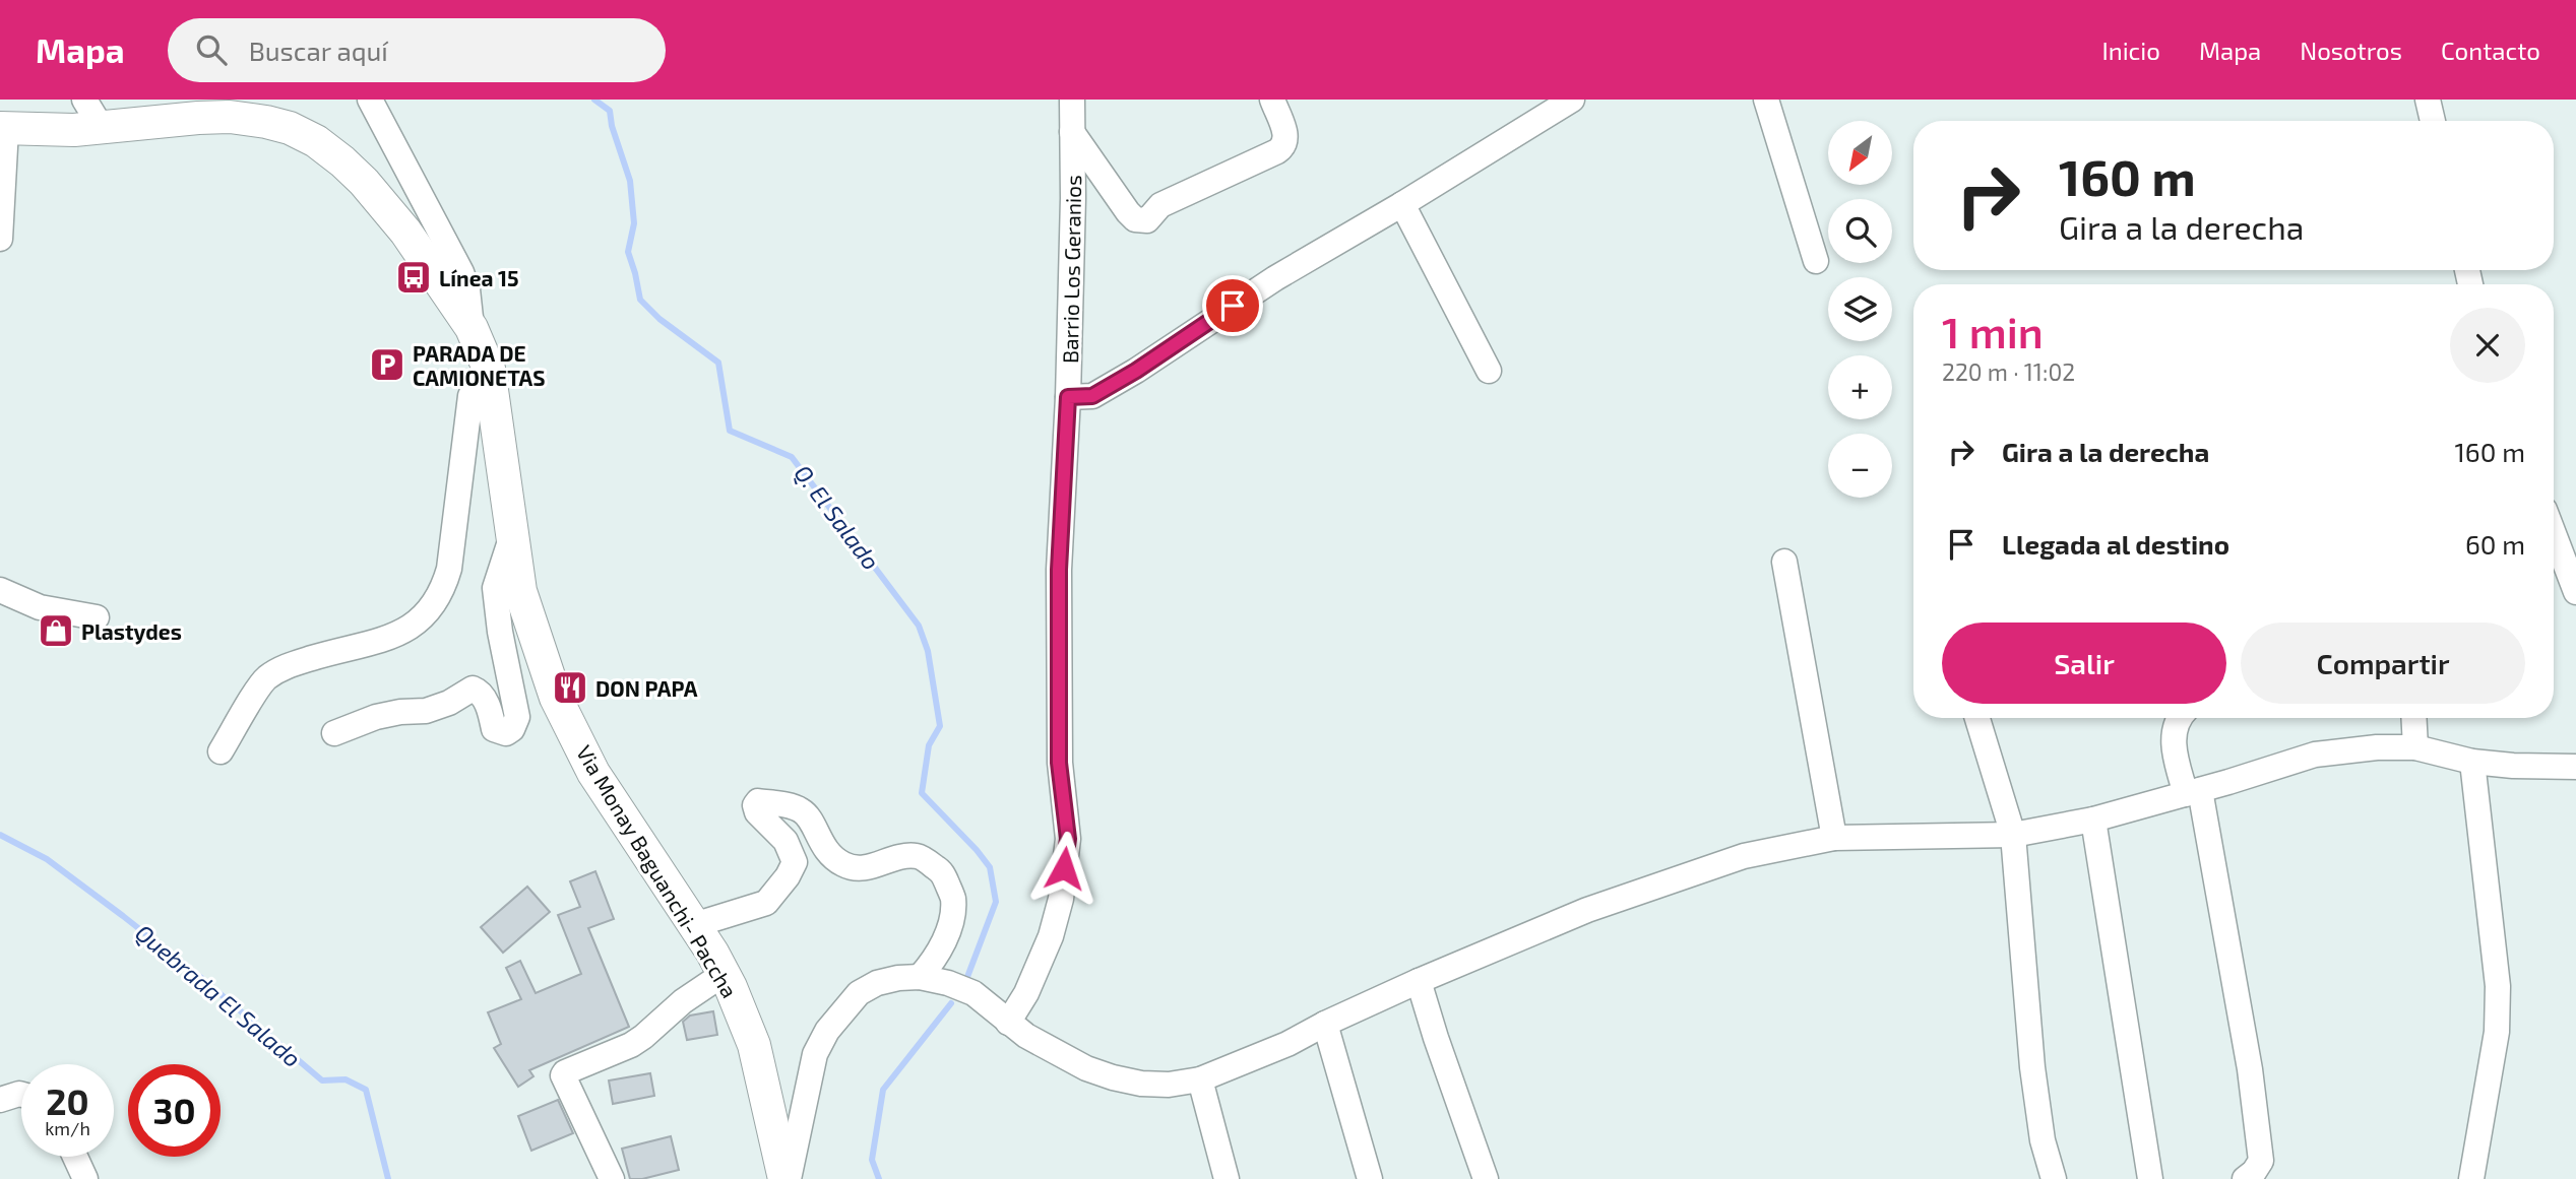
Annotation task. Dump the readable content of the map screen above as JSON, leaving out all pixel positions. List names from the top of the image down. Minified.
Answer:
{"streets":{"main road":["Via Monay Baguanchi- Paccha"],"street":["Barrio Los Geranios"]},"water":["Q. El Salado","Quebrada El Salado"],"places":{"bus stop":["Línea 15"],"parking":["PARADA DE CAMIONETAS"],"shop":["Plastydes"],"restaurant":["DON PAPA"]},"north":"bottom left","page":{"header":"Mapa","search":"Buscar aquí","nav":["Inicio","Mapa","Nosotros","Contacto"],"map_buttons":["+","−"],"turn":["160 m","Gira a la derecha"],"heading":["1 min","220 m · 11:02"],"list":[{"name":"Gira a la derecha","value":"160 m"},{"name":"Llegada al destino","value":"60 m"}],"buttons":["Salir","Compartir"],"speed":"20 km/h","limit":"30"}}
